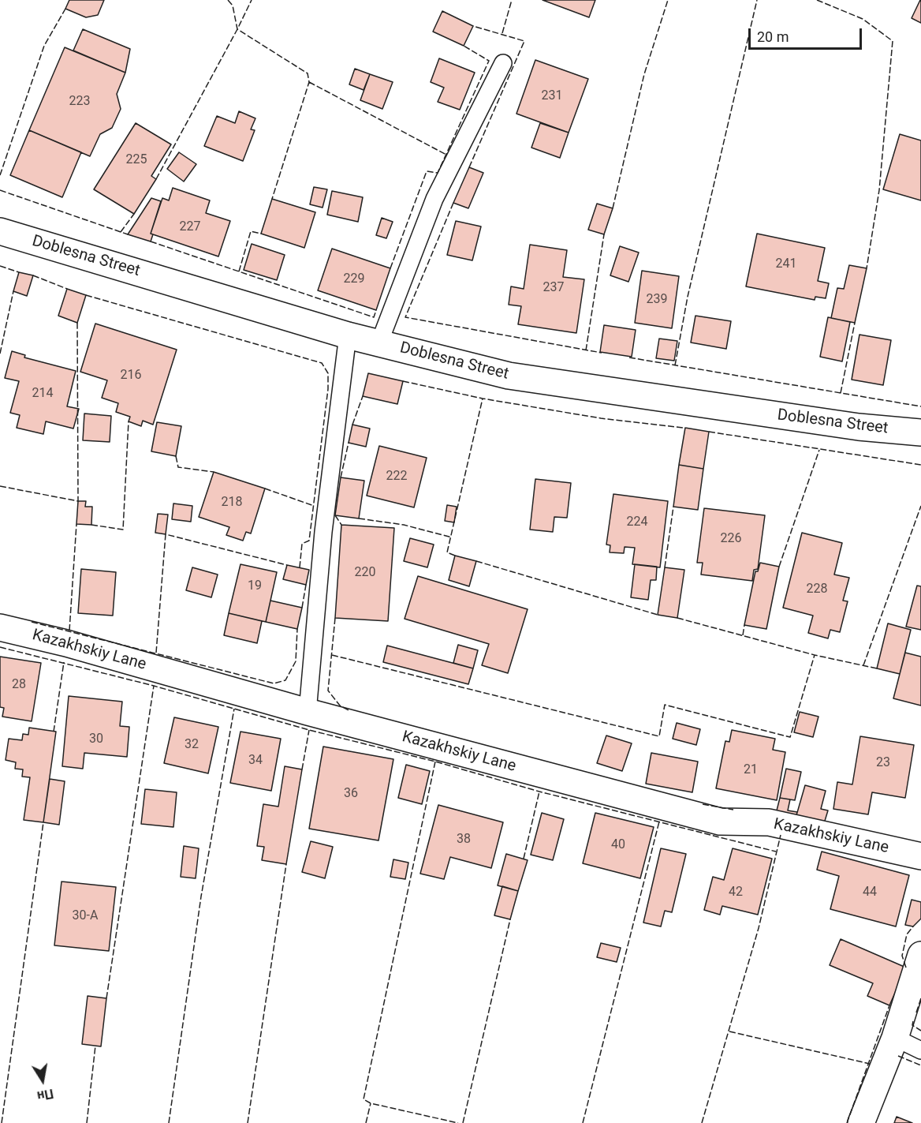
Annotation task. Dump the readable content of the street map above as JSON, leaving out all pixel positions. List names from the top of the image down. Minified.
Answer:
{"streets":{"street":["Doblesna Street","Kazakhskiy Lane"]},"house_numbers":["231","223","225","227","241","229","237","239","216","214","222","218","224","226","220","19","228","28","30","32","34","23","21","36","38","40","42","44","30-А"],"scale_bar":"20 m","north":"bottom"}
